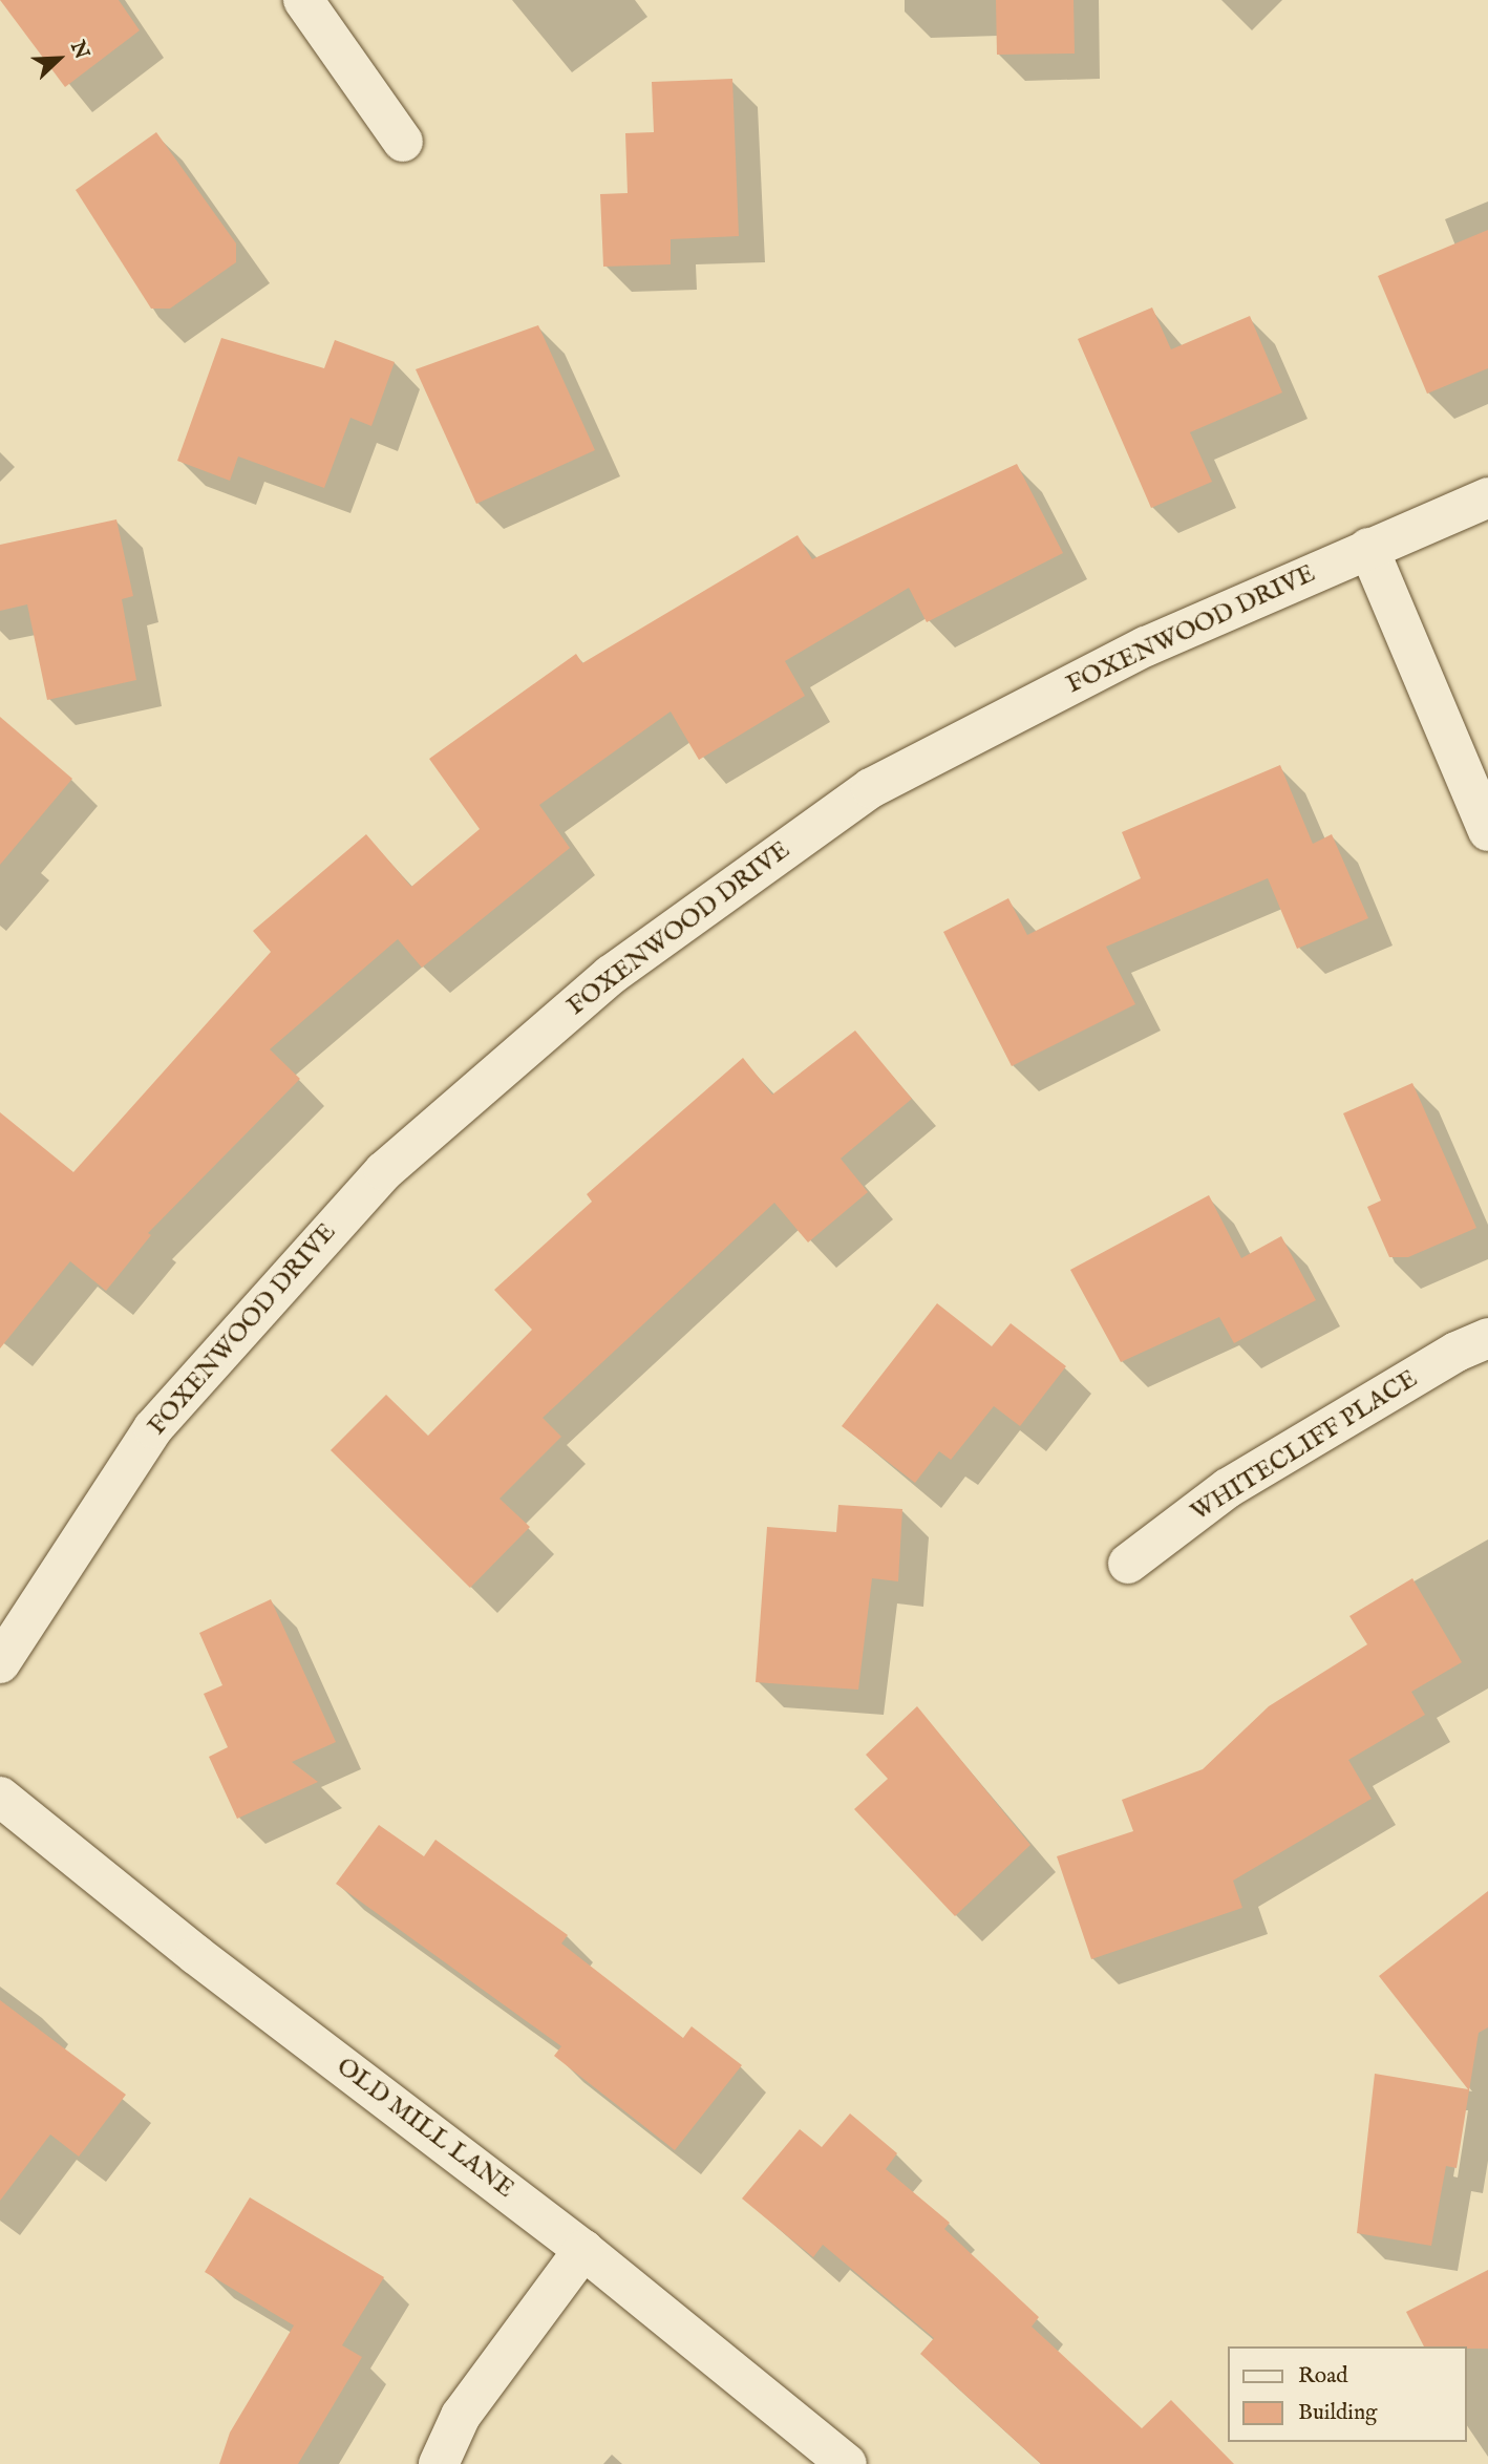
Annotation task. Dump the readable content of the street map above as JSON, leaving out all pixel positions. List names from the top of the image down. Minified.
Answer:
{"streets":{"street":["FOXENWOOD DRIVE","WHITECLIFF PLACE","OLD MILL LANE"]},"legend":["Road","Building"],"north":"top right"}
